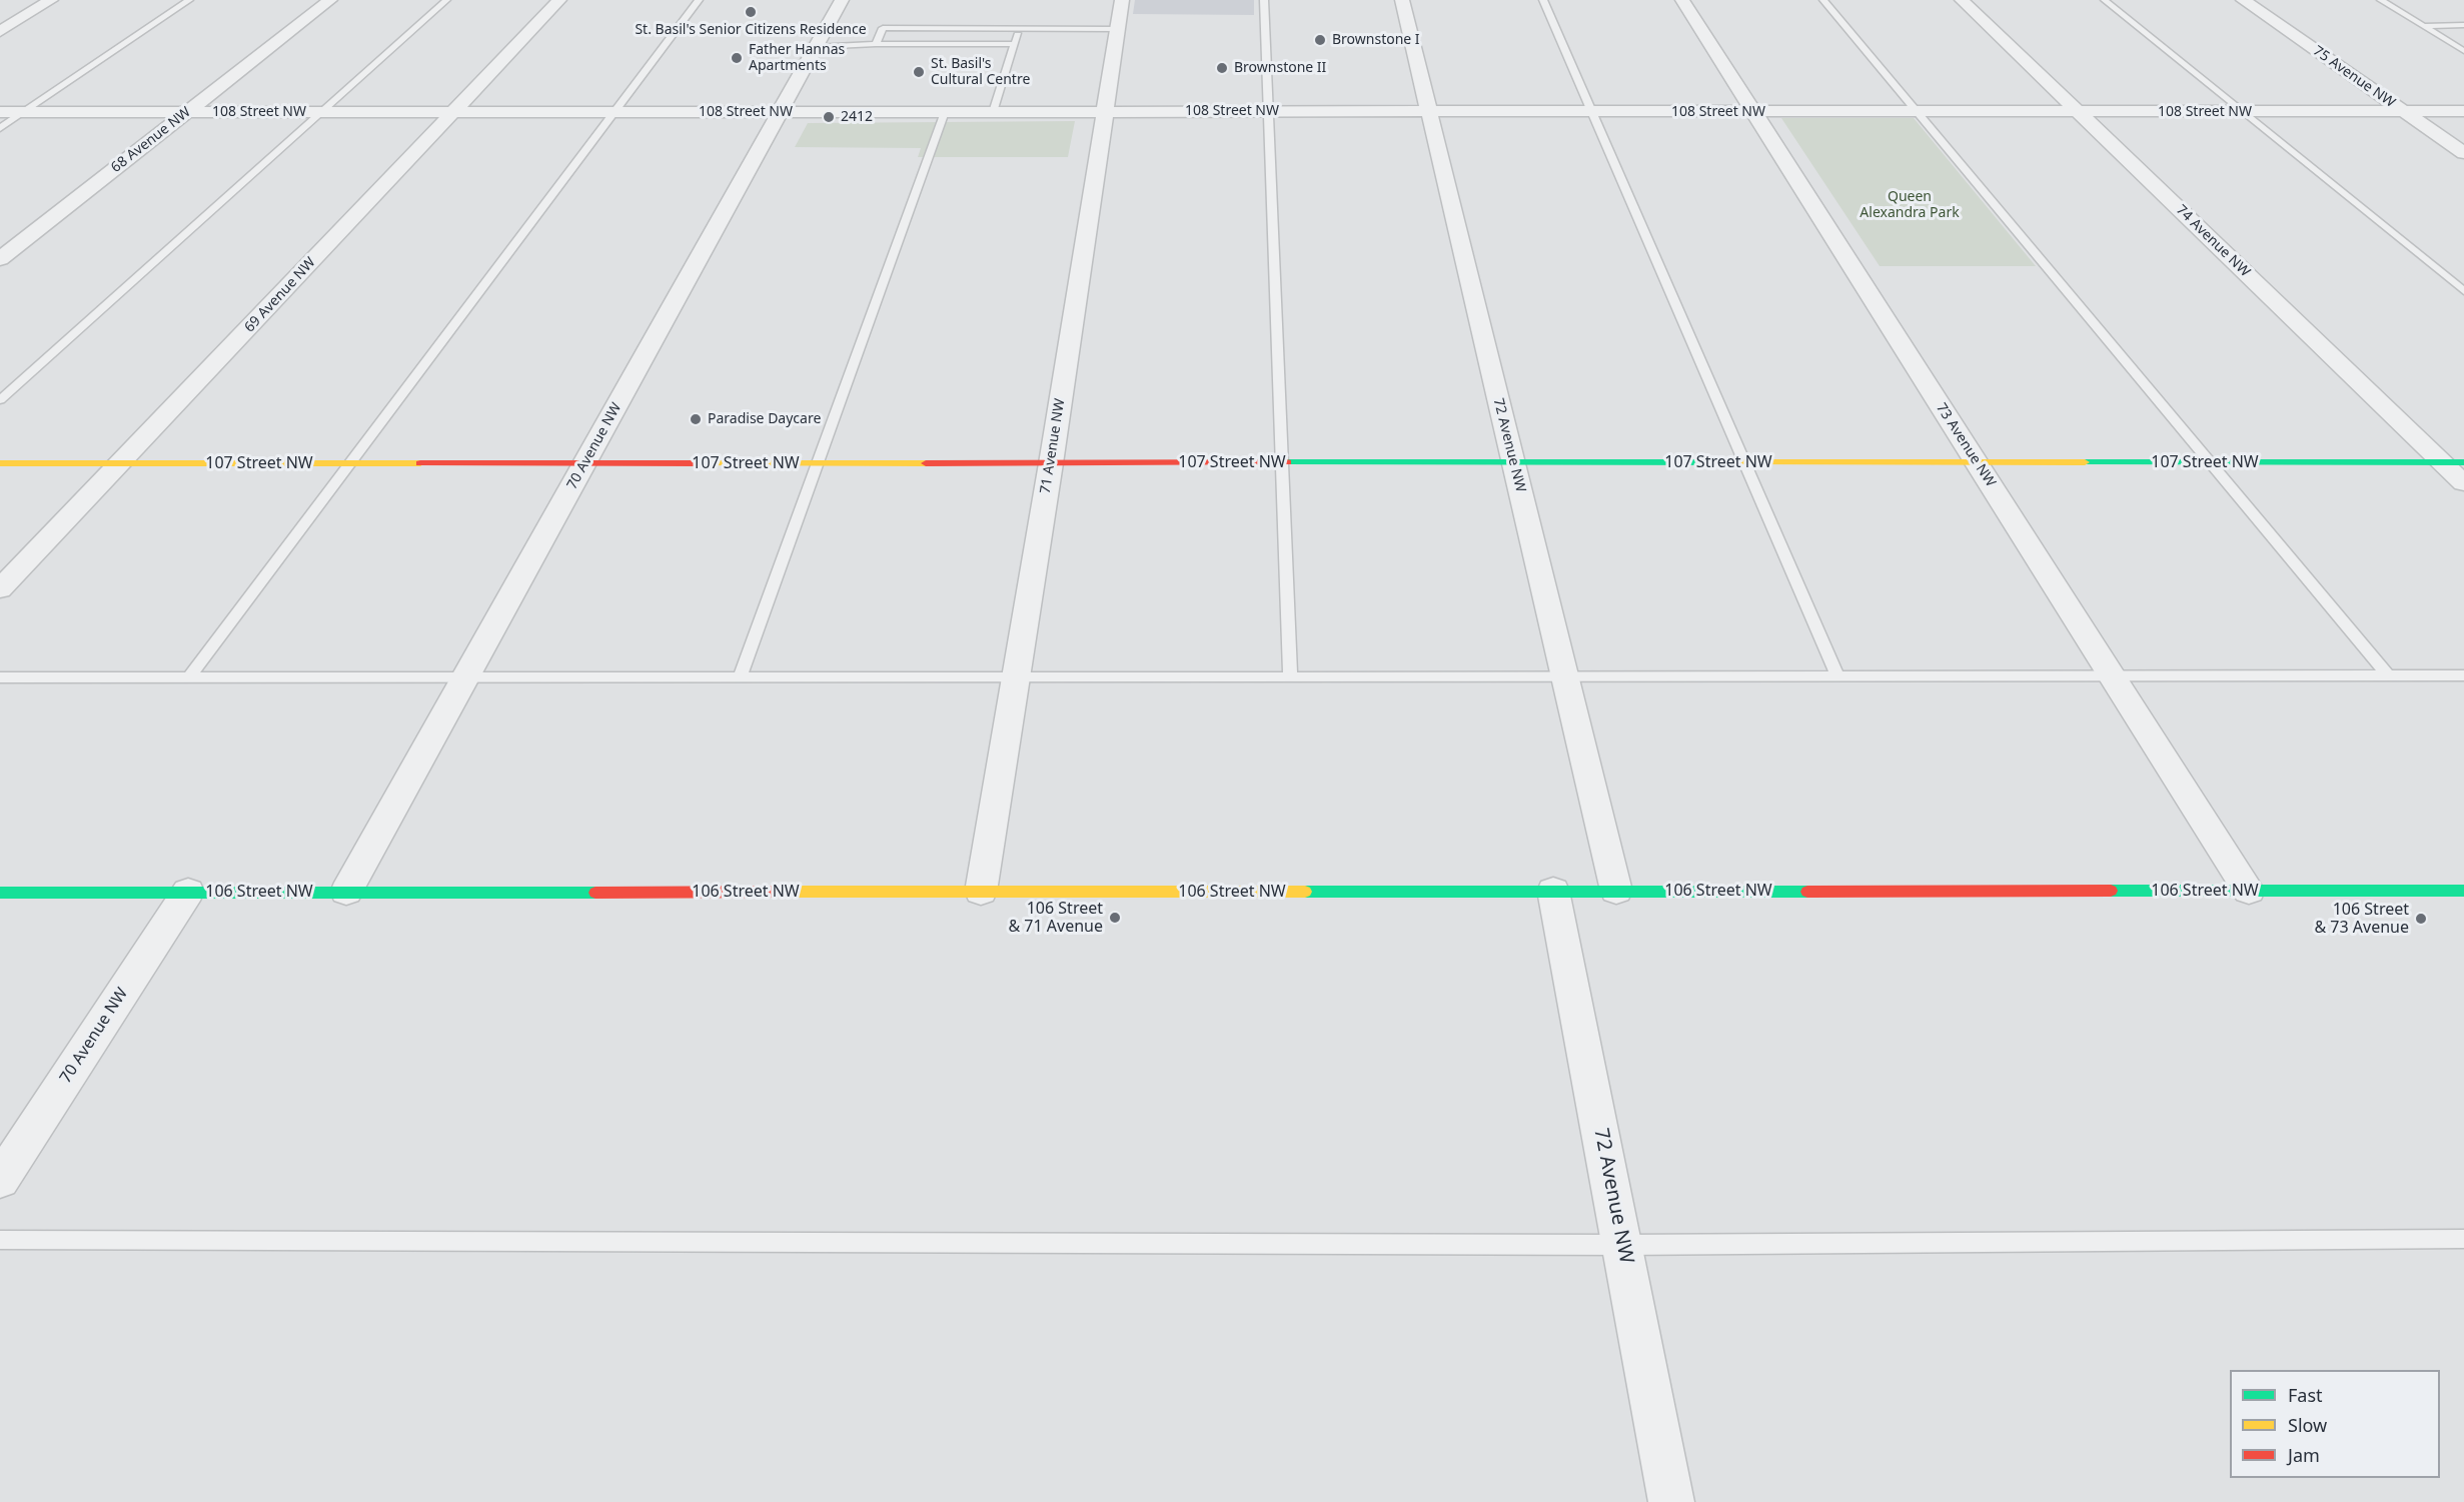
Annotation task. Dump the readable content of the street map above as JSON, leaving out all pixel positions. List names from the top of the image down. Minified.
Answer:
{"streets":{"street":["75 Avenue NW","108 Street NW","68 Avenue NW","74 Avenue NW","69 Avenue NW","72 Avenue NW","73 Avenue NW","70 Avenue NW","71 Avenue NW","107 Street NW","106 Street NW"]},"crossings":[["75 Avenue NW","108 Street NW"],["108 Street NW","68 Avenue NW"],["108 Street NW","74 Avenue NW"],["108 Street NW","69 Avenue NW"],["108 Street NW","72 Avenue NW"],["108 Street NW","73 Avenue NW"],["108 Street NW","70 Avenue NW"],["108 Street NW","71 Avenue NW"],["74 Avenue NW","107 Street NW"],["69 Avenue NW","107 Street NW"],["72 Avenue NW","107 Street NW"],["72 Avenue NW","106 Street NW"],["73 Avenue NW","107 Street NW"],["73 Avenue NW","106 Street NW"],["70 Avenue NW","107 Street NW"],["70 Avenue NW","106 Street NW"],["71 Avenue NW","107 Street NW"],["71 Avenue NW","106 Street NW"]],"parks":["Queen Alexandra Park"],"places":["St. Basil's Senior Citizens Residence","Brownstone I","Father Hannas Apartments","Brownstone II","St. Basil's Cultural Centre","2412","Paradise Daycare","106 Street & 71 Avenue","106 Street & 73 Avenue"],"legend":["Fast","Slow","Jam"]}
